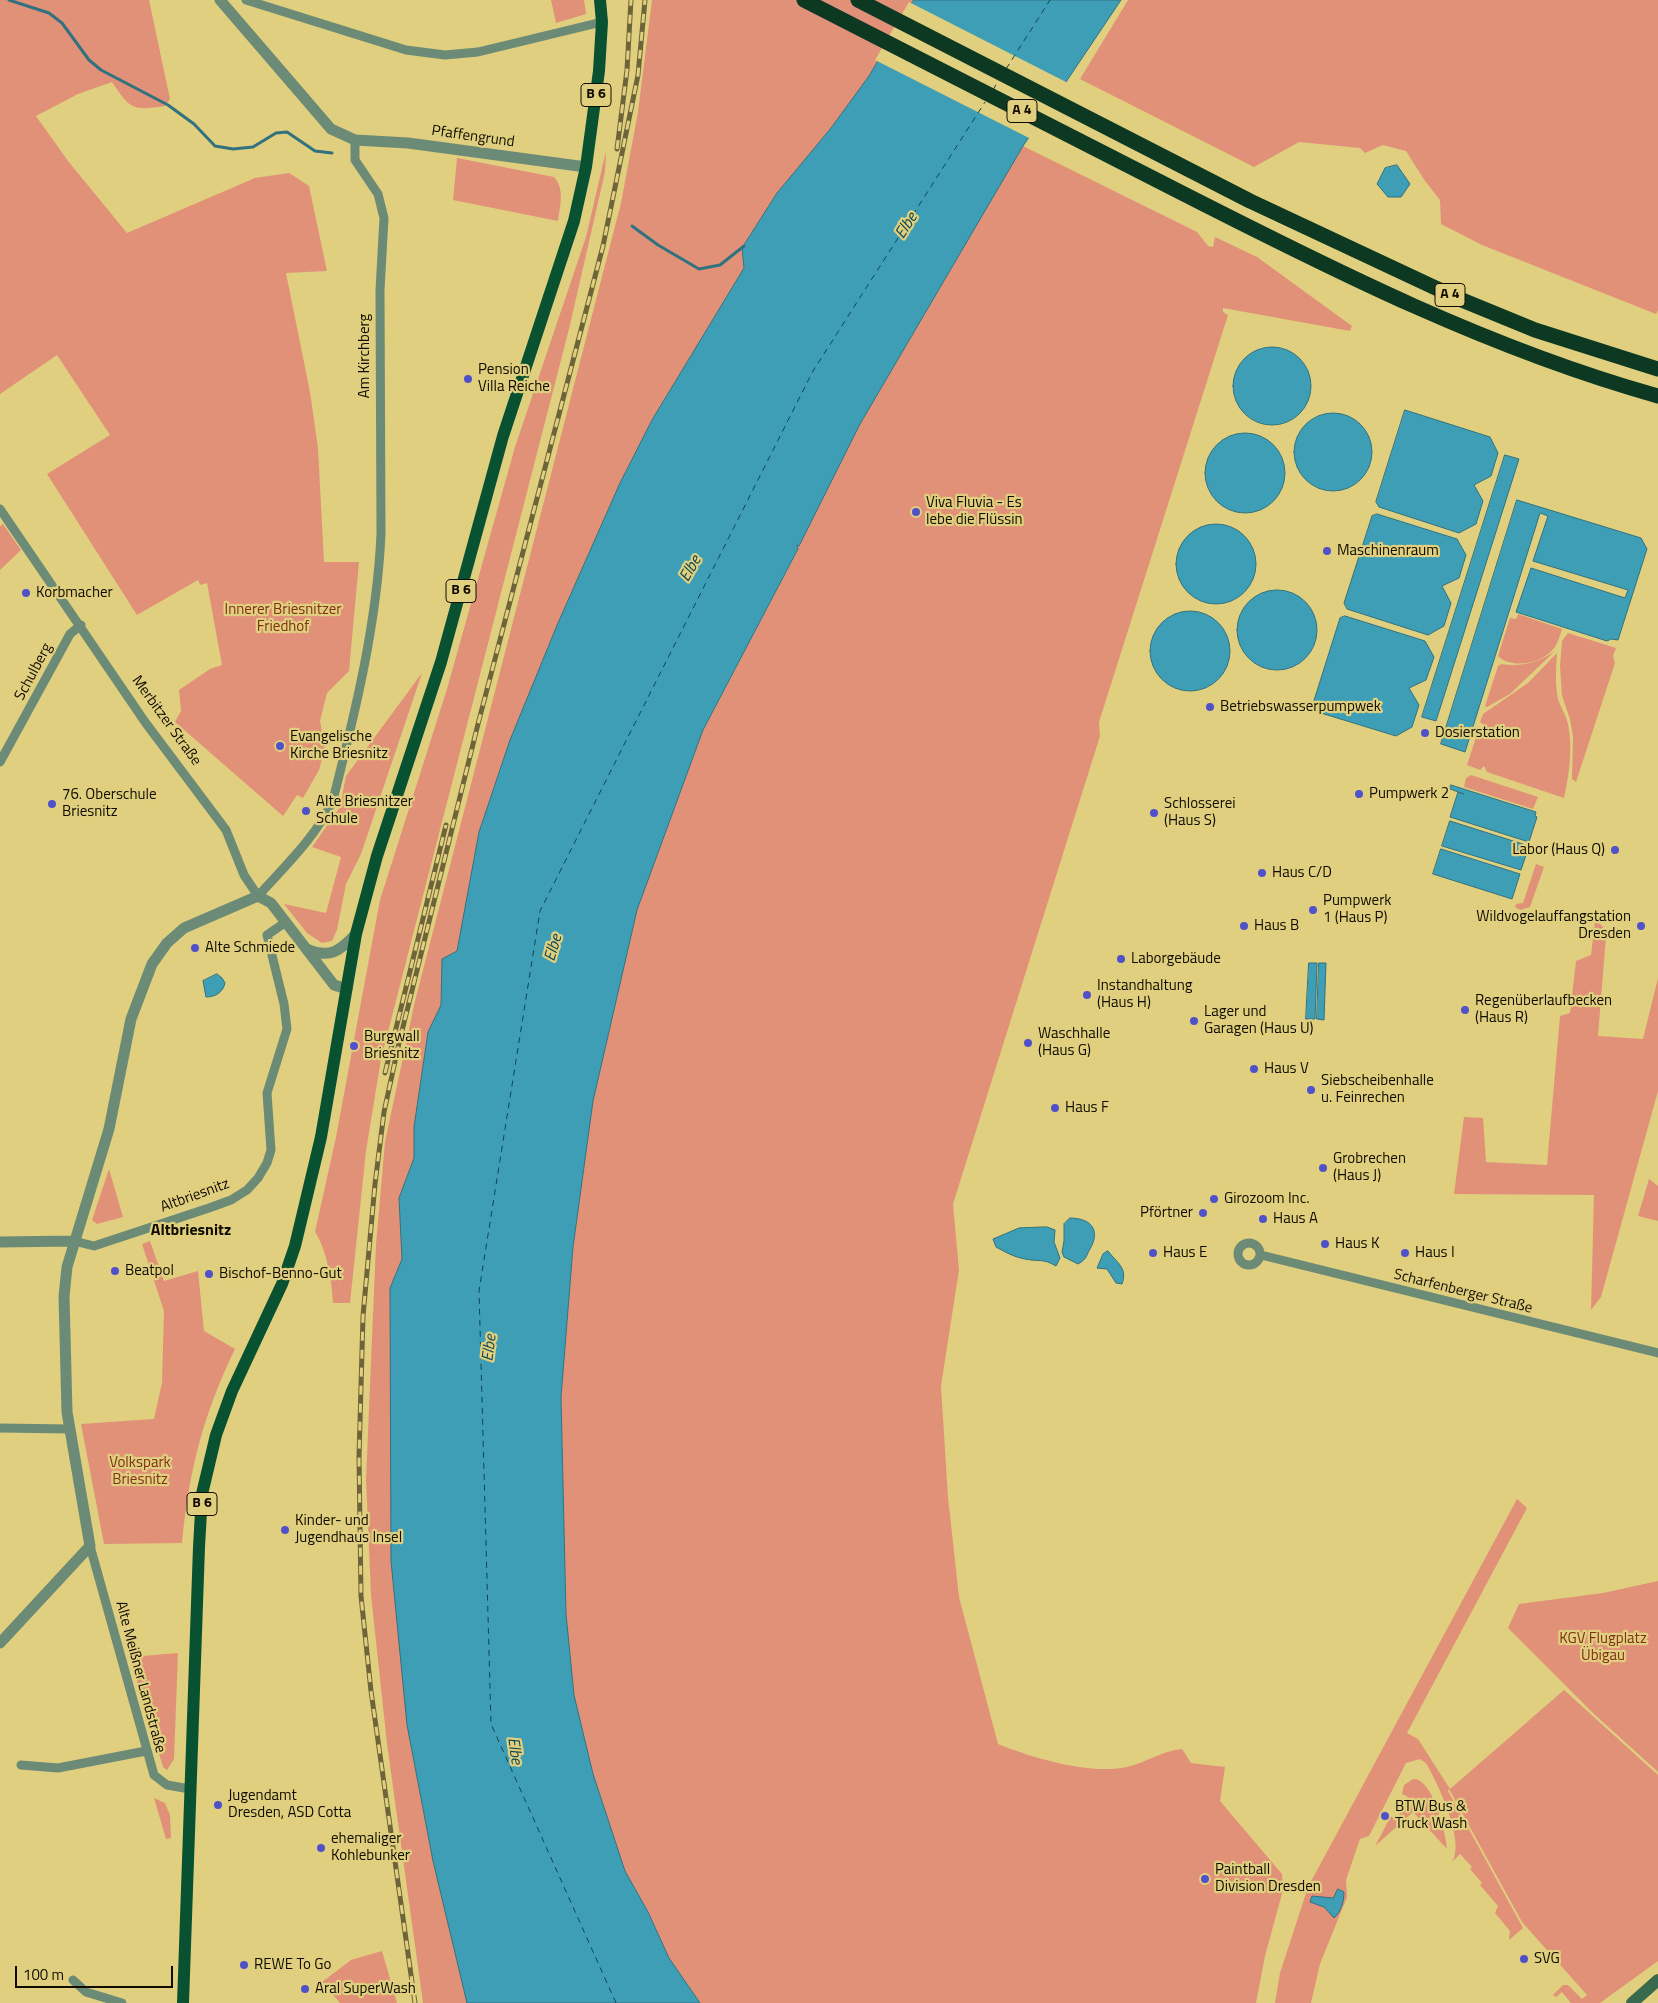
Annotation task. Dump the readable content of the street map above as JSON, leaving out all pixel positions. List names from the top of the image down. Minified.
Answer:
{"streets":{"highway":["A 4"],"main road":["B 6"],"street":["Pfaffengrund","Am Kirchberg","Schulberg","Merbitzer Straße","Altbriesnitz","Scharfenberger Straße","Alte Meißner Landstraße"]},"crossings":[["B 6","Pfaffengrund"],["B 6","Merbitzer Straße"],["B 6","Alte Meißner Landstraße"],["Pfaffengrund","Am Kirchberg"],["Am Kirchberg","Merbitzer Straße"],["Schulberg","Merbitzer Straße"],["Merbitzer Straße","Altbriesnitz"]],"districts":["Altbriesnitz"],"water":["Elbe"],"parks":["Innerer Briesnitzer Friedhof","Volkspark Briesnitz","KGV Flugplatz Übigau"],"places":["Pension Villa Reiche","Viva Fluvia - Es lebe die Flüssin","Maschinenraum","Korbmacher","Betriebswasserpumpwek","Dosierstation","Evangelische Kirche Briesnitz","Pumpwerk 2","76. Oberschule Briesnitz","Alte Briesnitzer Schule","Schlosserei (Haus S)","Labor (Haus Q)","Haus C/D","Pumpwerk 1 (Haus P)","Haus B","Wildvogelauffangstation Dresden","Alte Schmiede","Laborgebäude","Instandhaltung (Haus H)","Regenüberlaufbecken (Haus R)","Lager und Garagen (Haus U)","Waschhalle (Haus G)","Burgwall Briesnitz","Haus V","Siebscheibenhalle u. Feinrechen","Haus F","Grobrechen (Haus J)","Girozoom Inc.","Pförtner","Haus A","Haus K","Haus E","Haus I","Beatpol","Bischof-Benno-Gut","Kinder- und Jugendhaus Insel","Jugendamt Dresden, ASD Cotta","BTW Bus & Truck Wash","ehemaliger Kohlebunker","Paintball Division Dresden","SVG","REWE To Go","Aral SuperWash"],"scale_bar":"100 m"}
